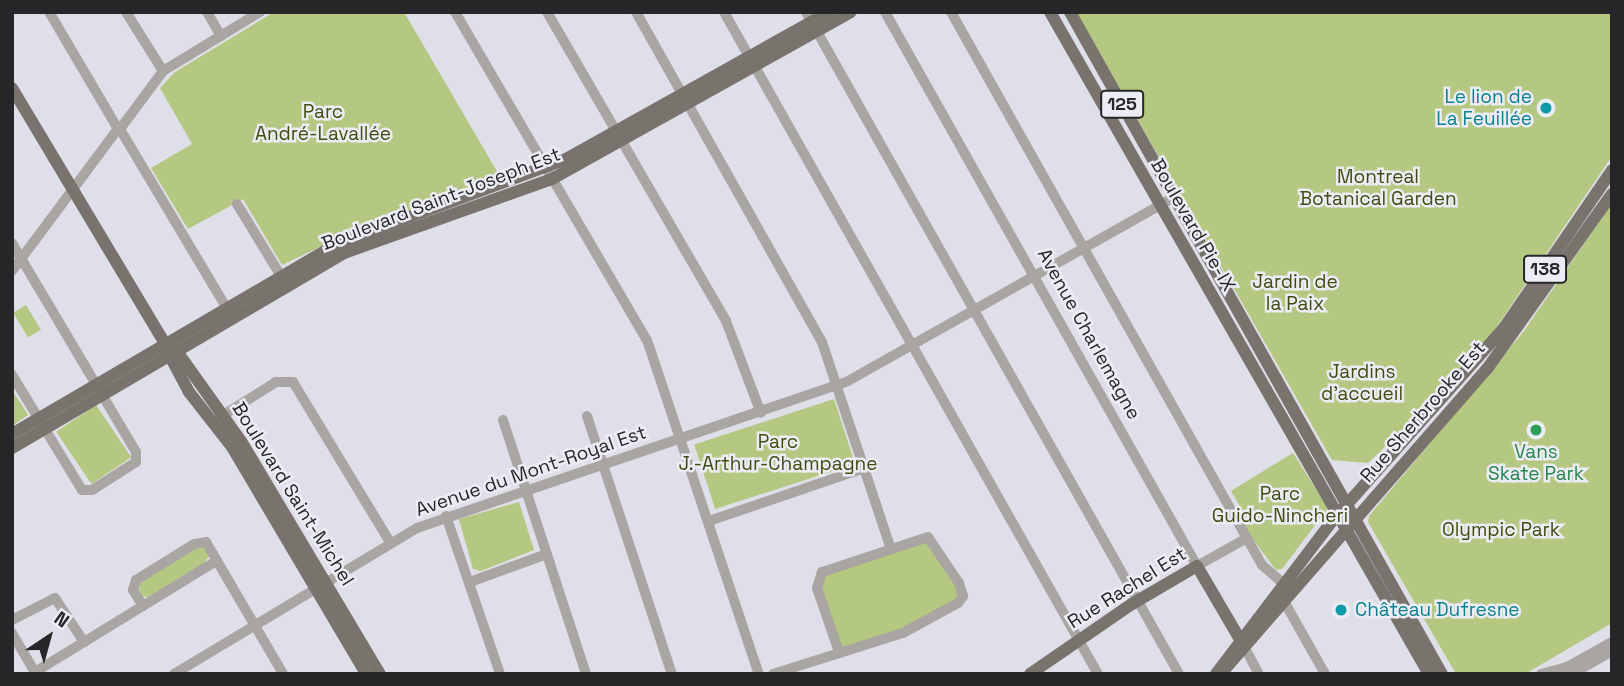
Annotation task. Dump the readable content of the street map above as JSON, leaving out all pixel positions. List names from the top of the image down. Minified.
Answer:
{"streets":{"main road":["125","Boulevard Saint-Joseph Est","Boulevard Pie-IX","138","Avenue Charlemagne","Rue Sherbrooke Est","Boulevard Saint-Michel","Rue Rachel Est"],"street":["Avenue du Mont-Royal Est"]},"crossings":[["Boulevard Saint-Joseph Est","Boulevard Saint-Michel"],["Boulevard Pie-IX","Rue Sherbrooke Est"],["Boulevard Pie-IX","Avenue du Mont-Royal Est"],["Avenue Charlemagne","Rue Sherbrooke Est"],["Avenue Charlemagne","Avenue du Mont-Royal Est"],["Avenue Charlemagne","Rue Rachel Est"],["Avenue du Mont-Royal Est","Boulevard Saint-Michel"]],"parks":["Parc André-Lavallée","Montreal Botanical Garden","Jardin de la Paix","Jardins d'accueil","Parc J.-Arthur-Champagne","Parc Guido-Nincheri","Olympic Park"],"places":["Le lion de La Feuillée","Vans Skate Park","Château Dufresne"],"north":"top right"}
